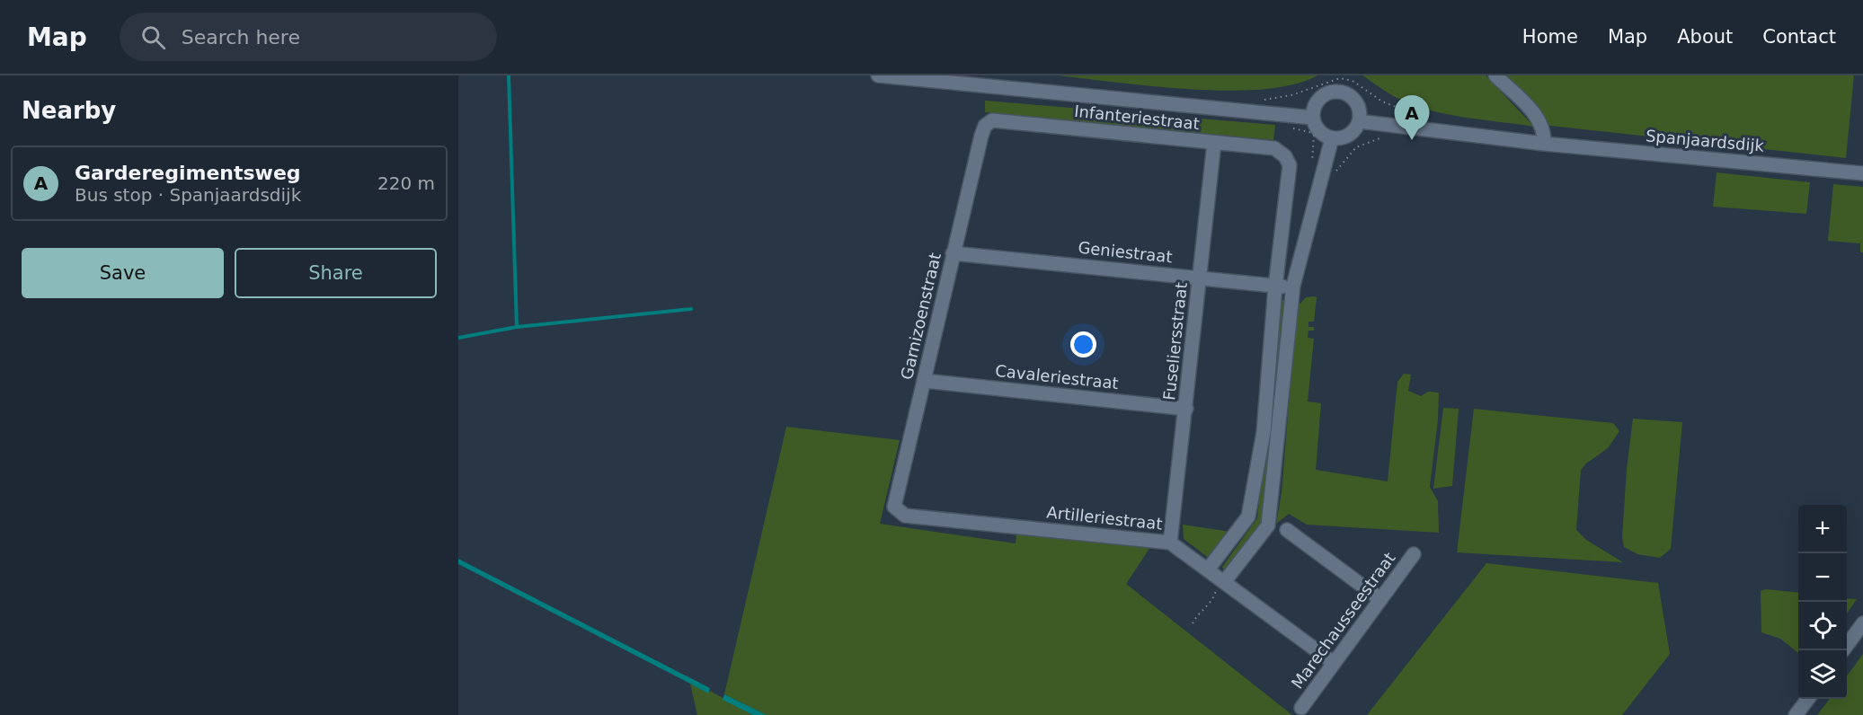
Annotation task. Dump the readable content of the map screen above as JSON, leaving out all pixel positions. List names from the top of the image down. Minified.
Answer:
{"streets":{"street":["Infanteriestraat","Spanjaardsdijk","Geniestraat","Garnizoenstraat","Fuseliersstraat","Cavaleriestraat","Artilleriestraat","Marechausseestraat"]},"crossings":[["Infanteriestraat","Geniestraat"],["Infanteriestraat","Garnizoenstraat"],["Infanteriestraat","Fuseliersstraat"],["Geniestraat","Garnizoenstraat"],["Geniestraat","Fuseliersstraat"],["Garnizoenstraat","Cavaleriestraat"],["Garnizoenstraat","Artilleriestraat"],["Fuseliersstraat","Cavaleriestraat"],["Fuseliersstraat","Artilleriestraat"],["Artilleriestraat","Marechausseestraat"]],"page":{"header":"Map","search":"Search here","nav":["Home","Map","About","Contact"],"heading":"Nearby","pins":"A","list":[{"mark":"A","name":"Garderegimentsweg","note":"Bus stop · Spanjaardsdijk","value":"220 m"}],"buttons":["Save","Share"],"map_buttons":["+","−"]}}
